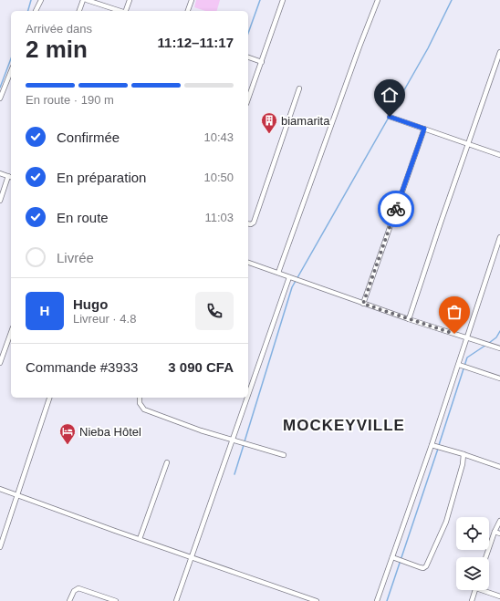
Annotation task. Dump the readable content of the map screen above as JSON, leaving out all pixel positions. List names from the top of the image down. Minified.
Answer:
{"districts":["MOCKEYVILLE"],"places":{"building":["biamarita"],"hotel":["Nieba Hôtel"]},"page":{"heading":["2 min","Arrivée dans","11:12–11:17"],"panel":["Hugo","Livreur · 4.8","Commande #3933","3 090 CFA"],"bar":"En route · 190 m","list":[["Confirmée","10:43"],["En préparation","10:50"],["En route","11:03"],"Livrée"],"round":"H"}}
